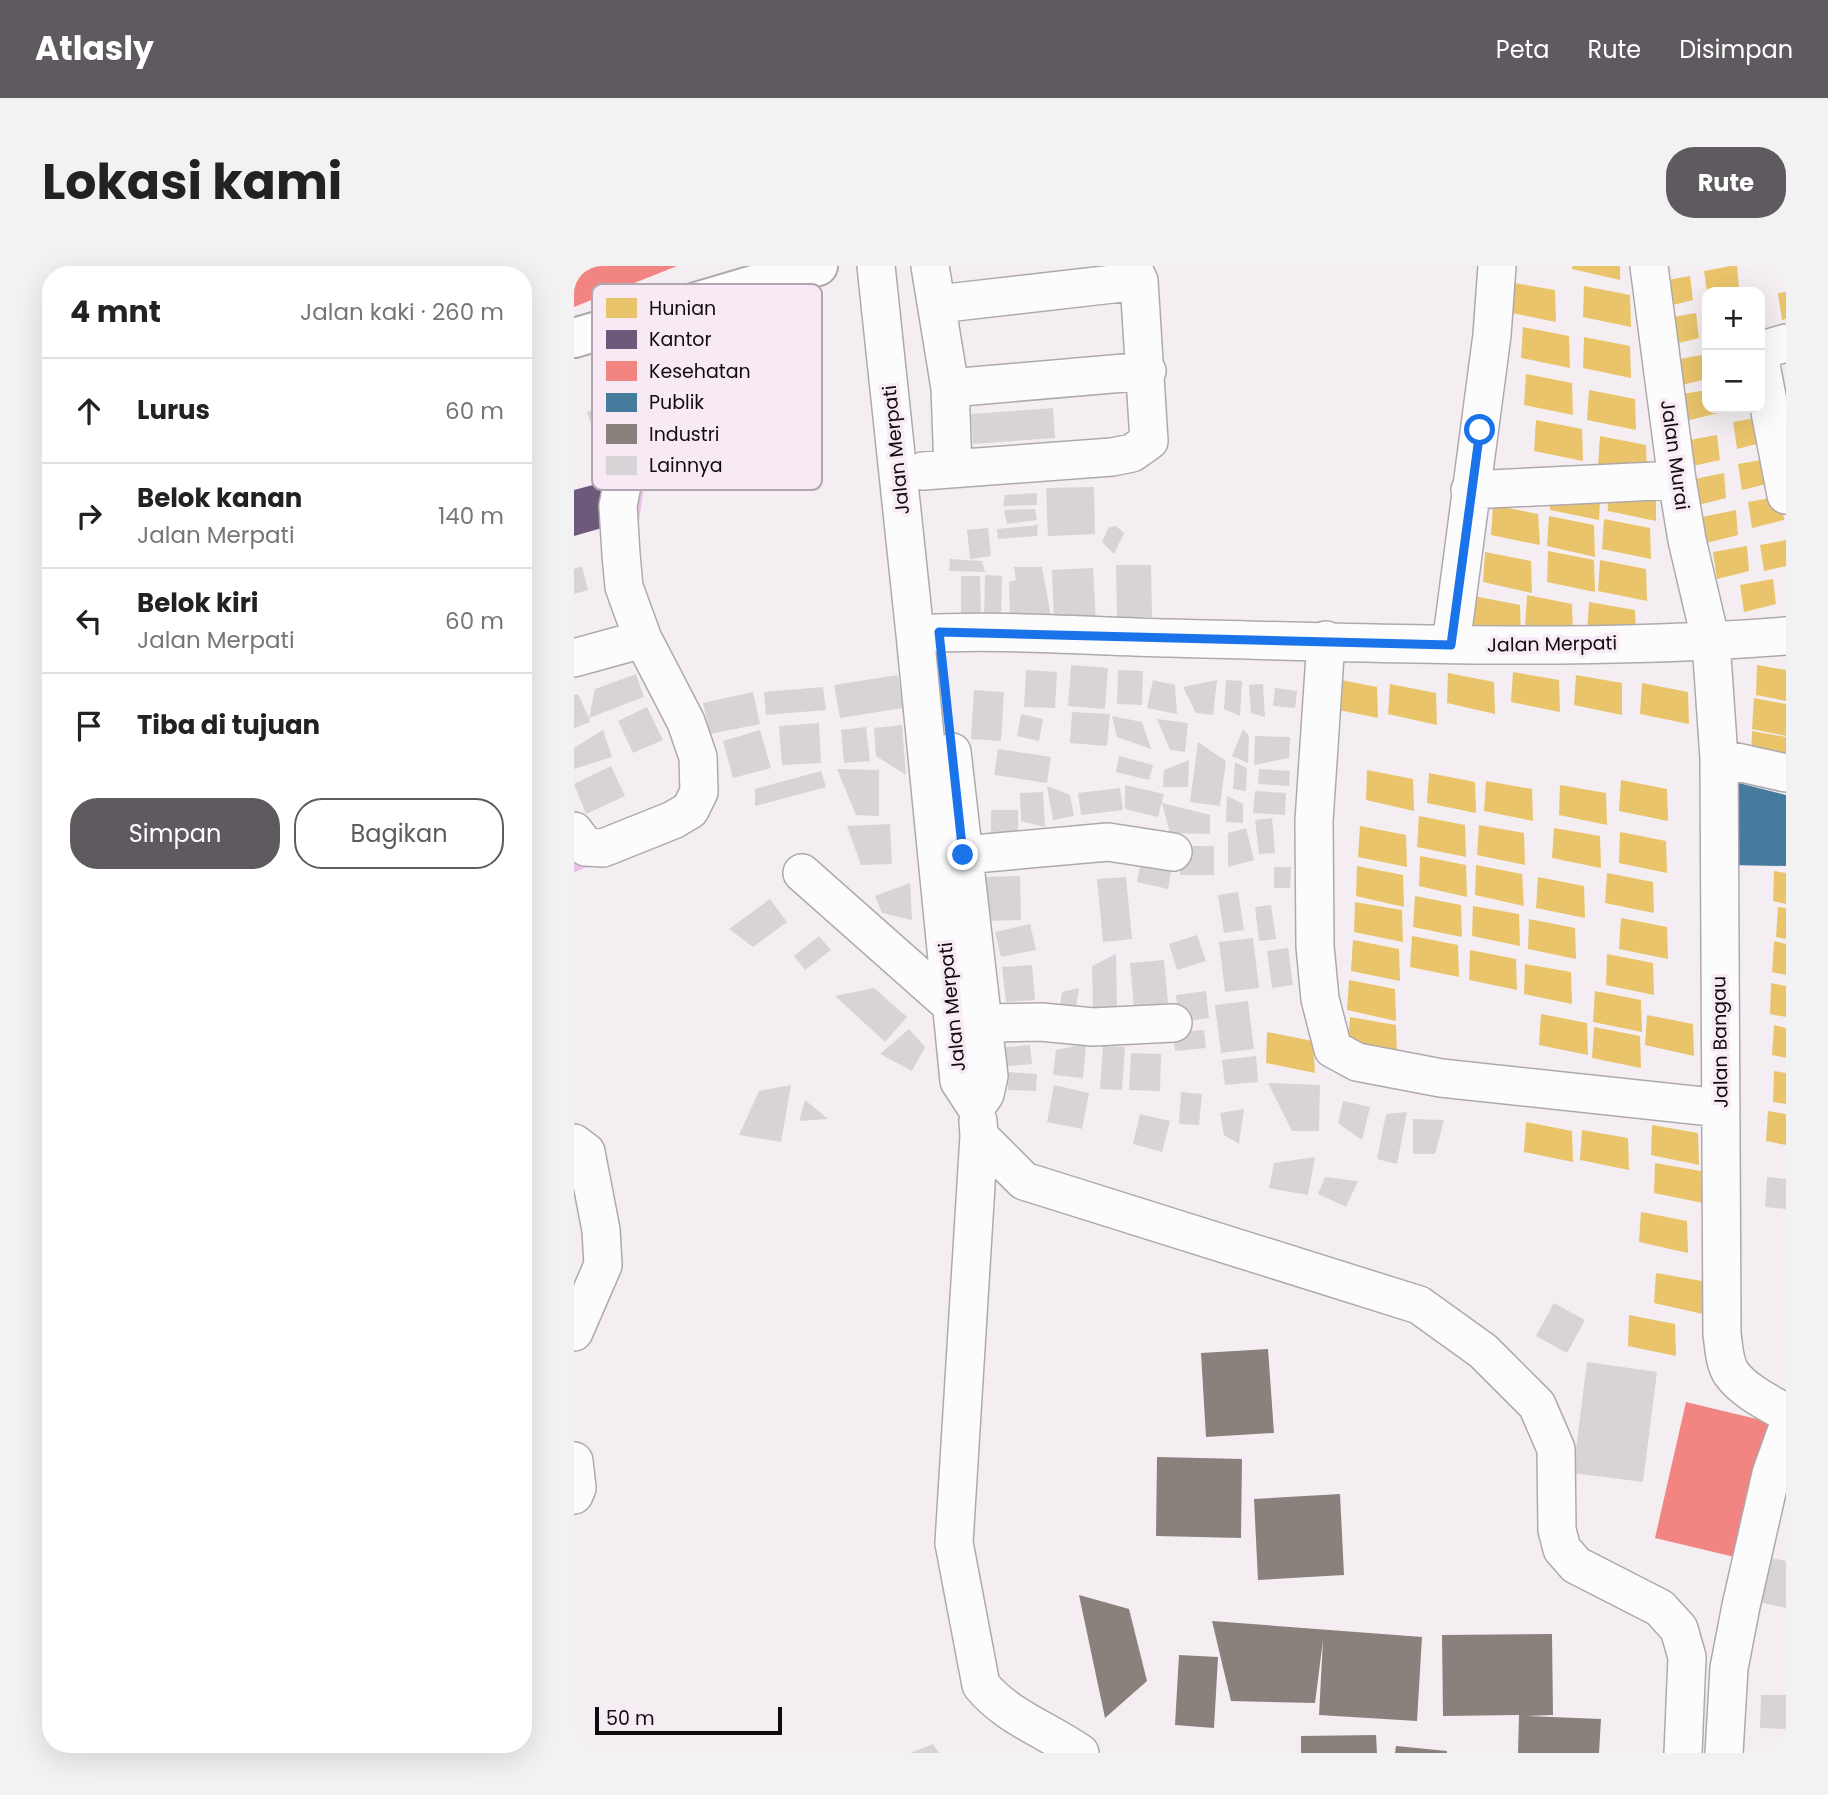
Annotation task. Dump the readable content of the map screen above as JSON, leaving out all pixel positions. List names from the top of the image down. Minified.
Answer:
{"streets":{"street":["Jalan Merpati","Jalan Murai","Jalan Bangau"]},"crossings":[["Jalan Merpati","Jalan Murai"],["Jalan Merpati","Jalan Bangau"],["Jalan Murai","Jalan Bangau"]],"legend":["Hunian","Kantor","Kesehatan","Publik","Industri","Lainnya"],"scale_bar":"50 m","page":{"header":"Atlasly","nav":["Peta","Rute","Disimpan"],"title":"Lokasi kami","buttons":["Rute",["Simpan","Bagikan"]],"heading":["4 mnt","Jalan kaki · 260 m"],"map_buttons":["+","−"],"list":[["Lurus","60 m"],["Belok kanan","Jalan Merpati","140 m"],["Belok kiri","Jalan Merpati","60 m"],"Tiba di tujuan"],"scale":"50 m"}}
